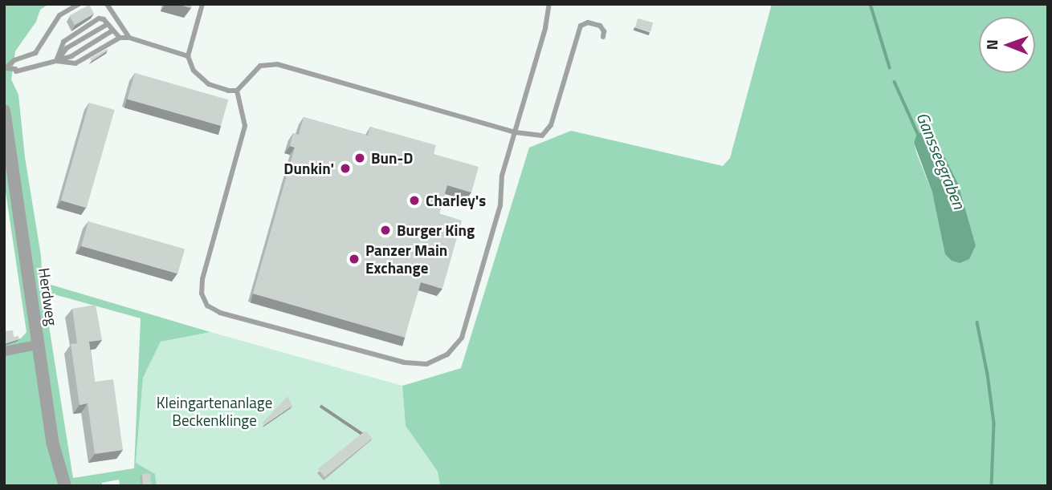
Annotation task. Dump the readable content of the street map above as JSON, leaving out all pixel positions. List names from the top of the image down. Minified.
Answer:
{"streets":{"street":["Herdweg"]},"water":["Gansseegraben"],"parks":["Kleingartenanlage Beckenklinge"],"places":["Bun-D","Dunkin'","Charley's","Burger King","Panzer Main Exchange"],"north":"left"}
